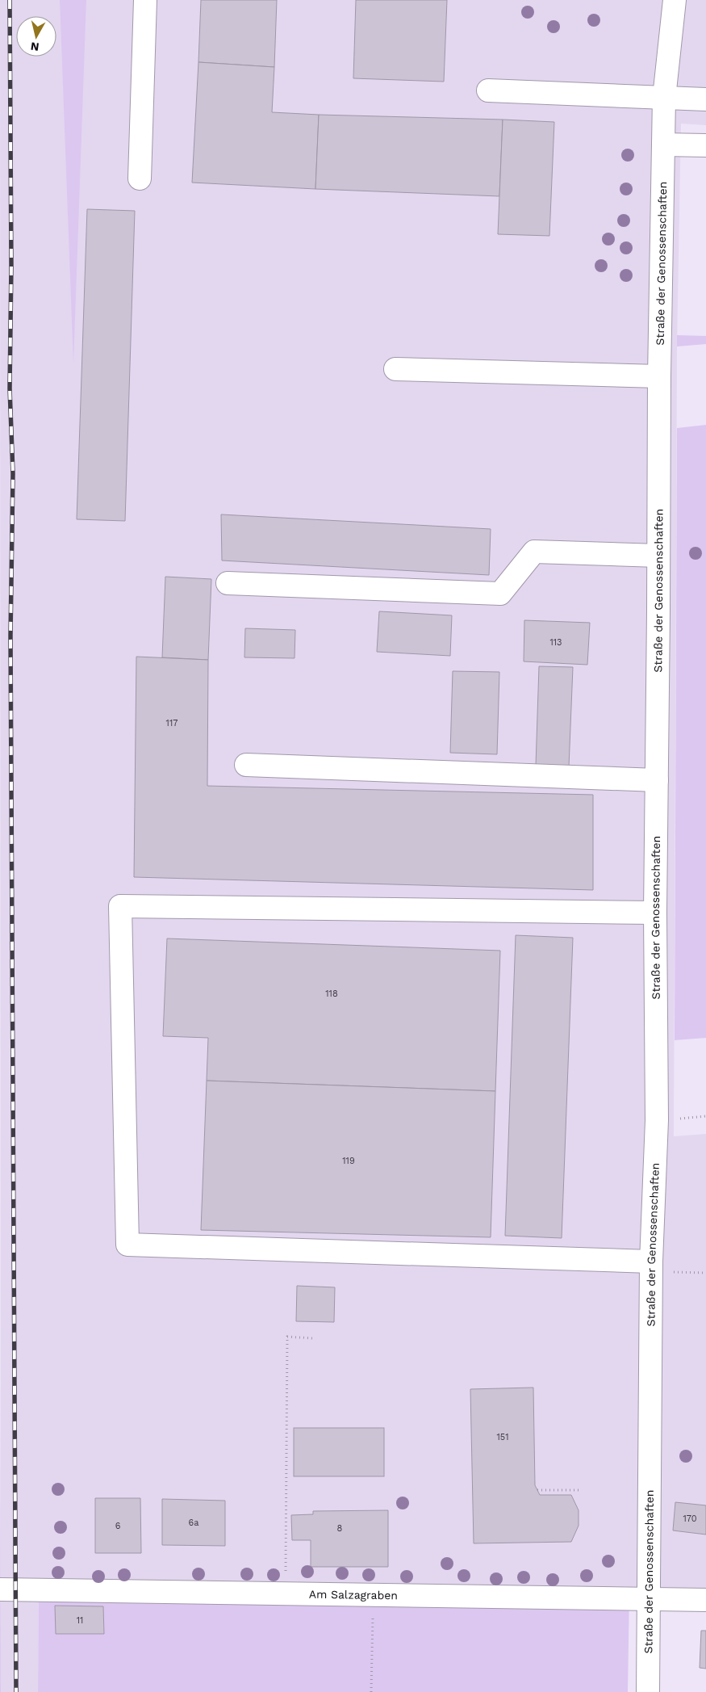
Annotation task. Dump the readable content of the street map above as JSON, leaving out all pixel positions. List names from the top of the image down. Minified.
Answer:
{"streets":{"street":["Straße der Genossenschaften","Am Salzagraben"]},"crossings":[["Straße der Genossenschaften","Am Salzagraben"]],"house_numbers":["113","117","118","119","151","170","6a","6","8","11"],"north":"bottom"}
